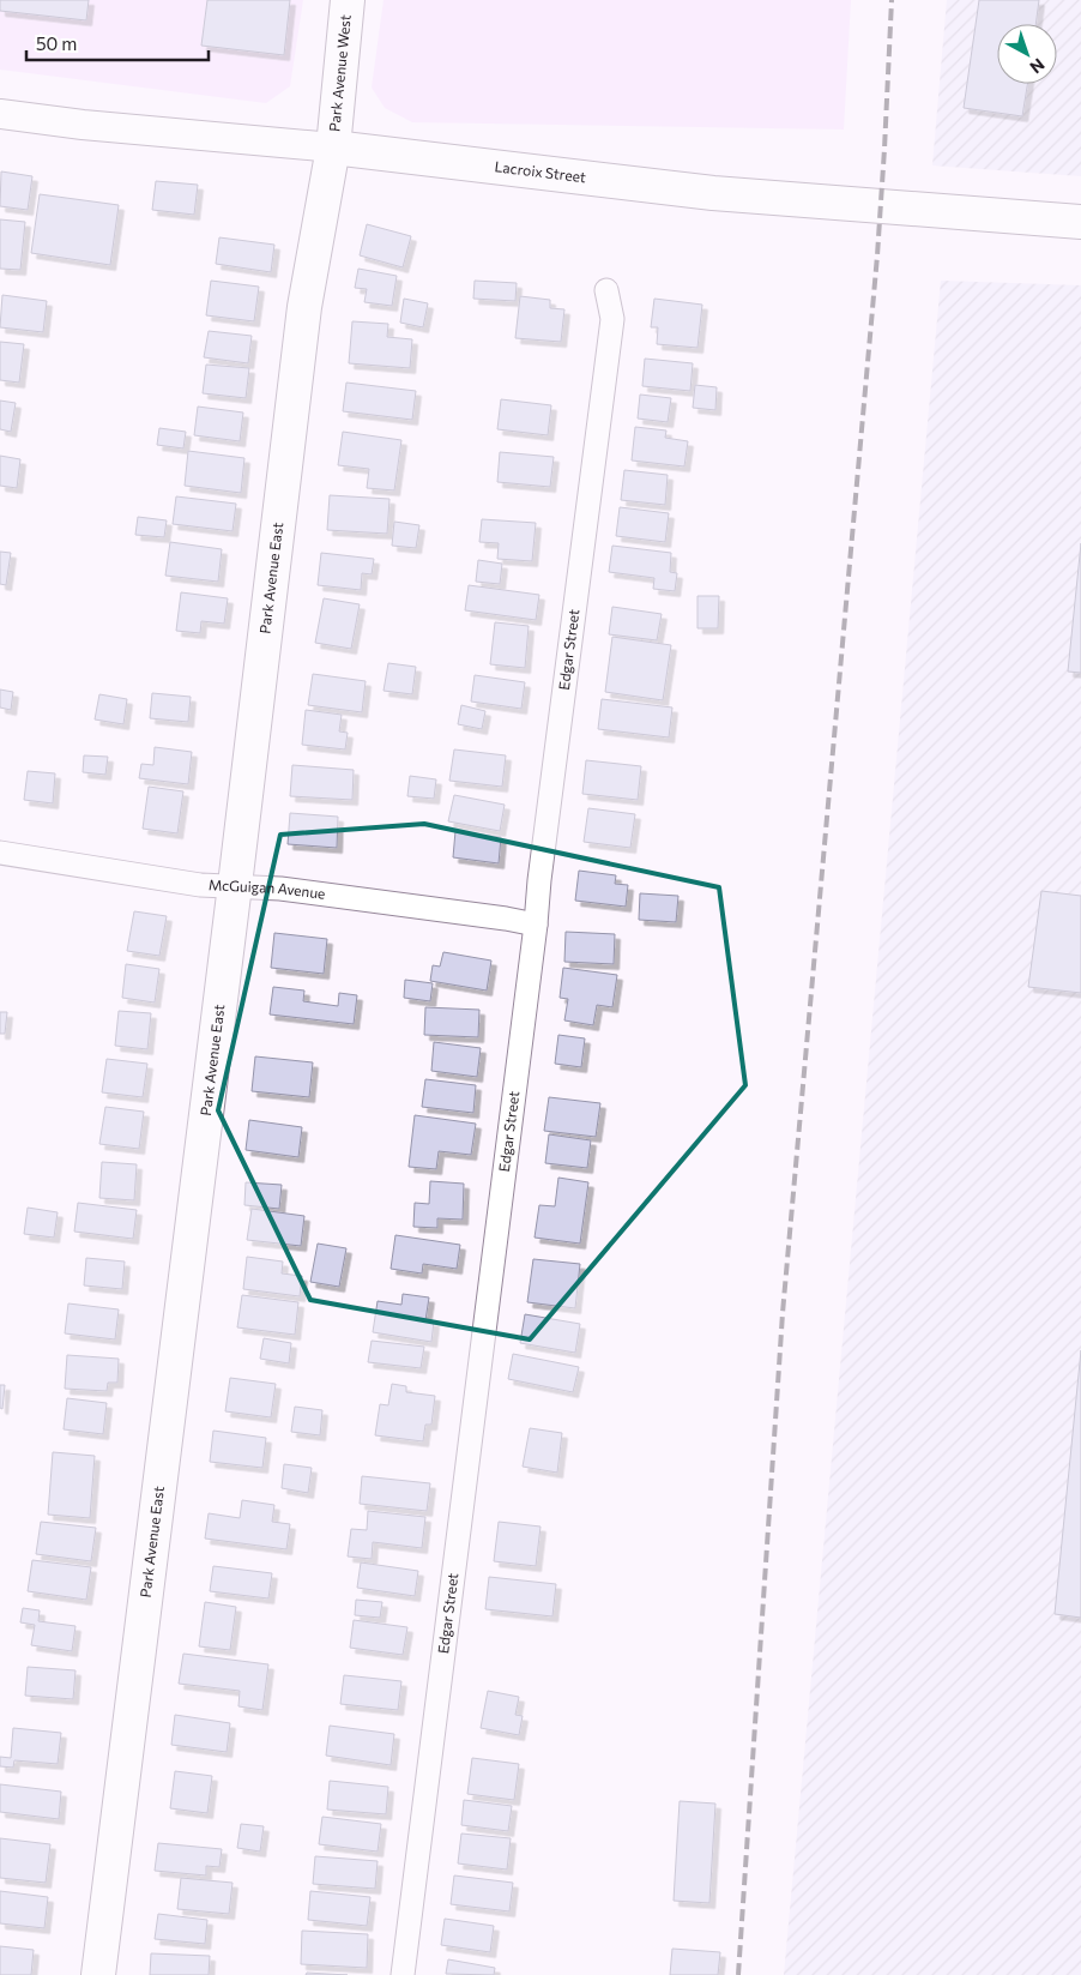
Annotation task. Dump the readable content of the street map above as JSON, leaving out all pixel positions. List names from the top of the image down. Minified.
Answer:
{"streets":{"main road":["Park Avenue West","Lacroix Street","Park Avenue East"],"street":["Edgar Street","McGuigan Avenue"]},"crossings":[["Park Avenue West","Lacroix Street"],["Park Avenue West","Park Avenue East"],["Lacroix Street","Park Avenue East"],["Park Avenue East","McGuigan Avenue"],["Edgar Street","McGuigan Avenue"]],"scale_bar":"50 m","north":"bottom right"}
